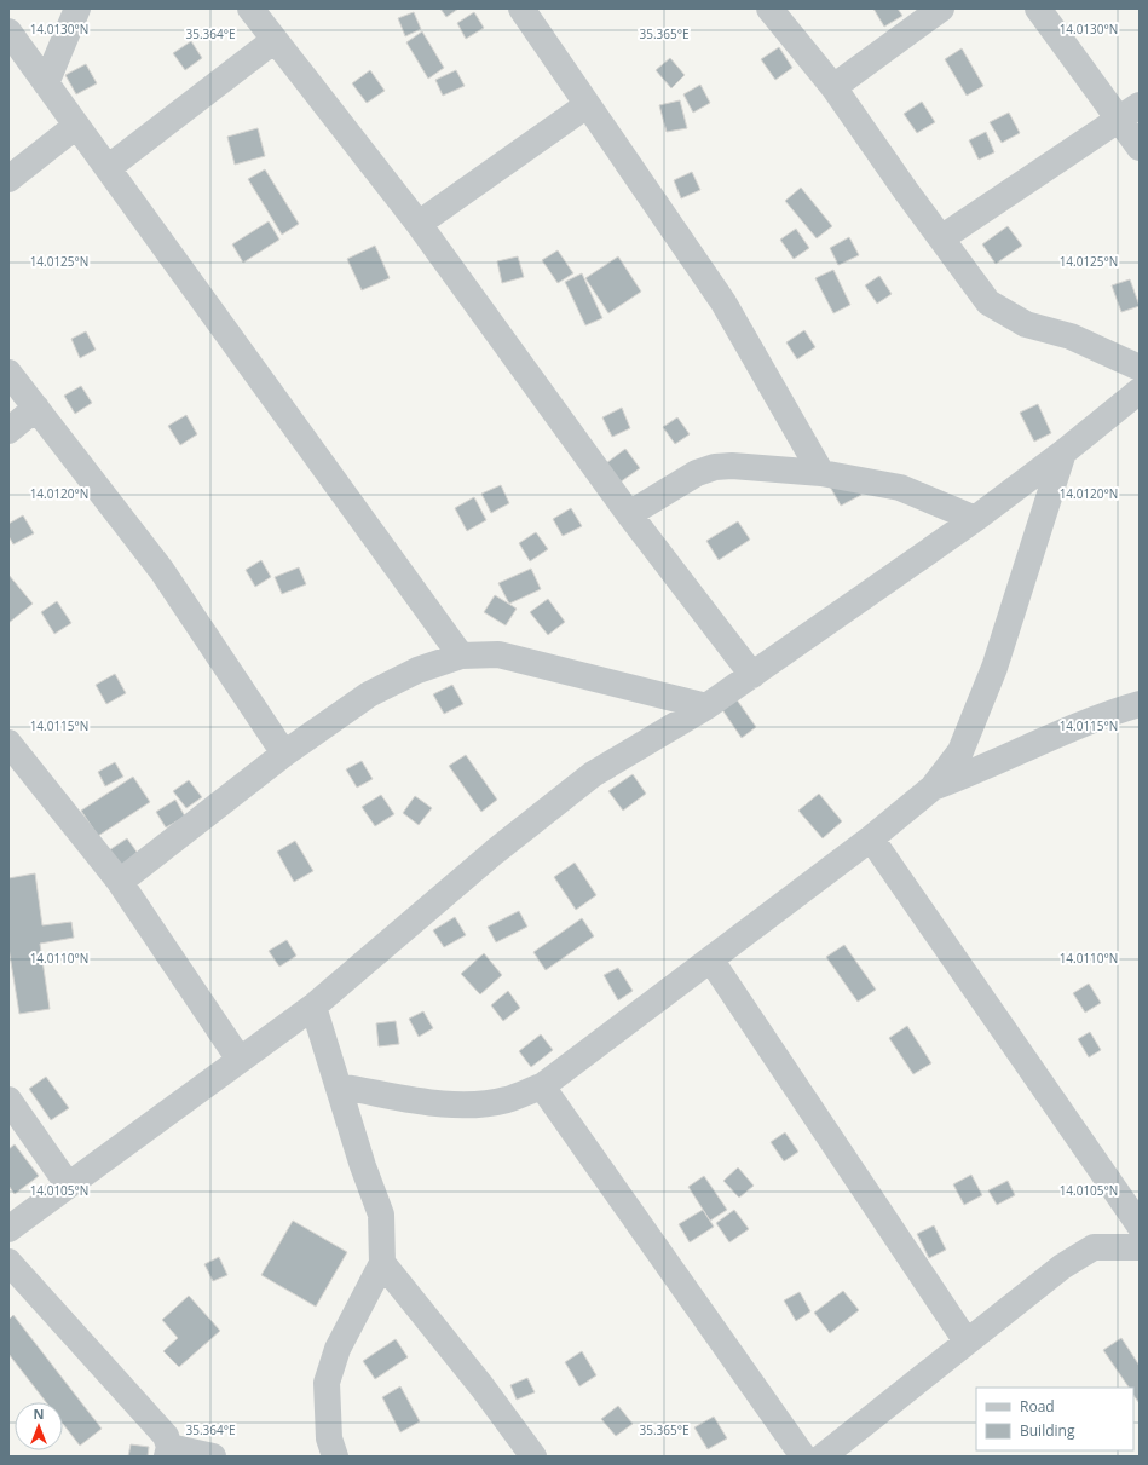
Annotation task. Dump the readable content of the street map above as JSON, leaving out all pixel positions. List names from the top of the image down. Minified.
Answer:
{"legend":["Road","Building"],"north":"top","coordinates":["14.0130°N","35.364°E","35.365°E","14.0125°N","14.0120°N","14.0115°N","14.0110°N","14.0105°N"]}
